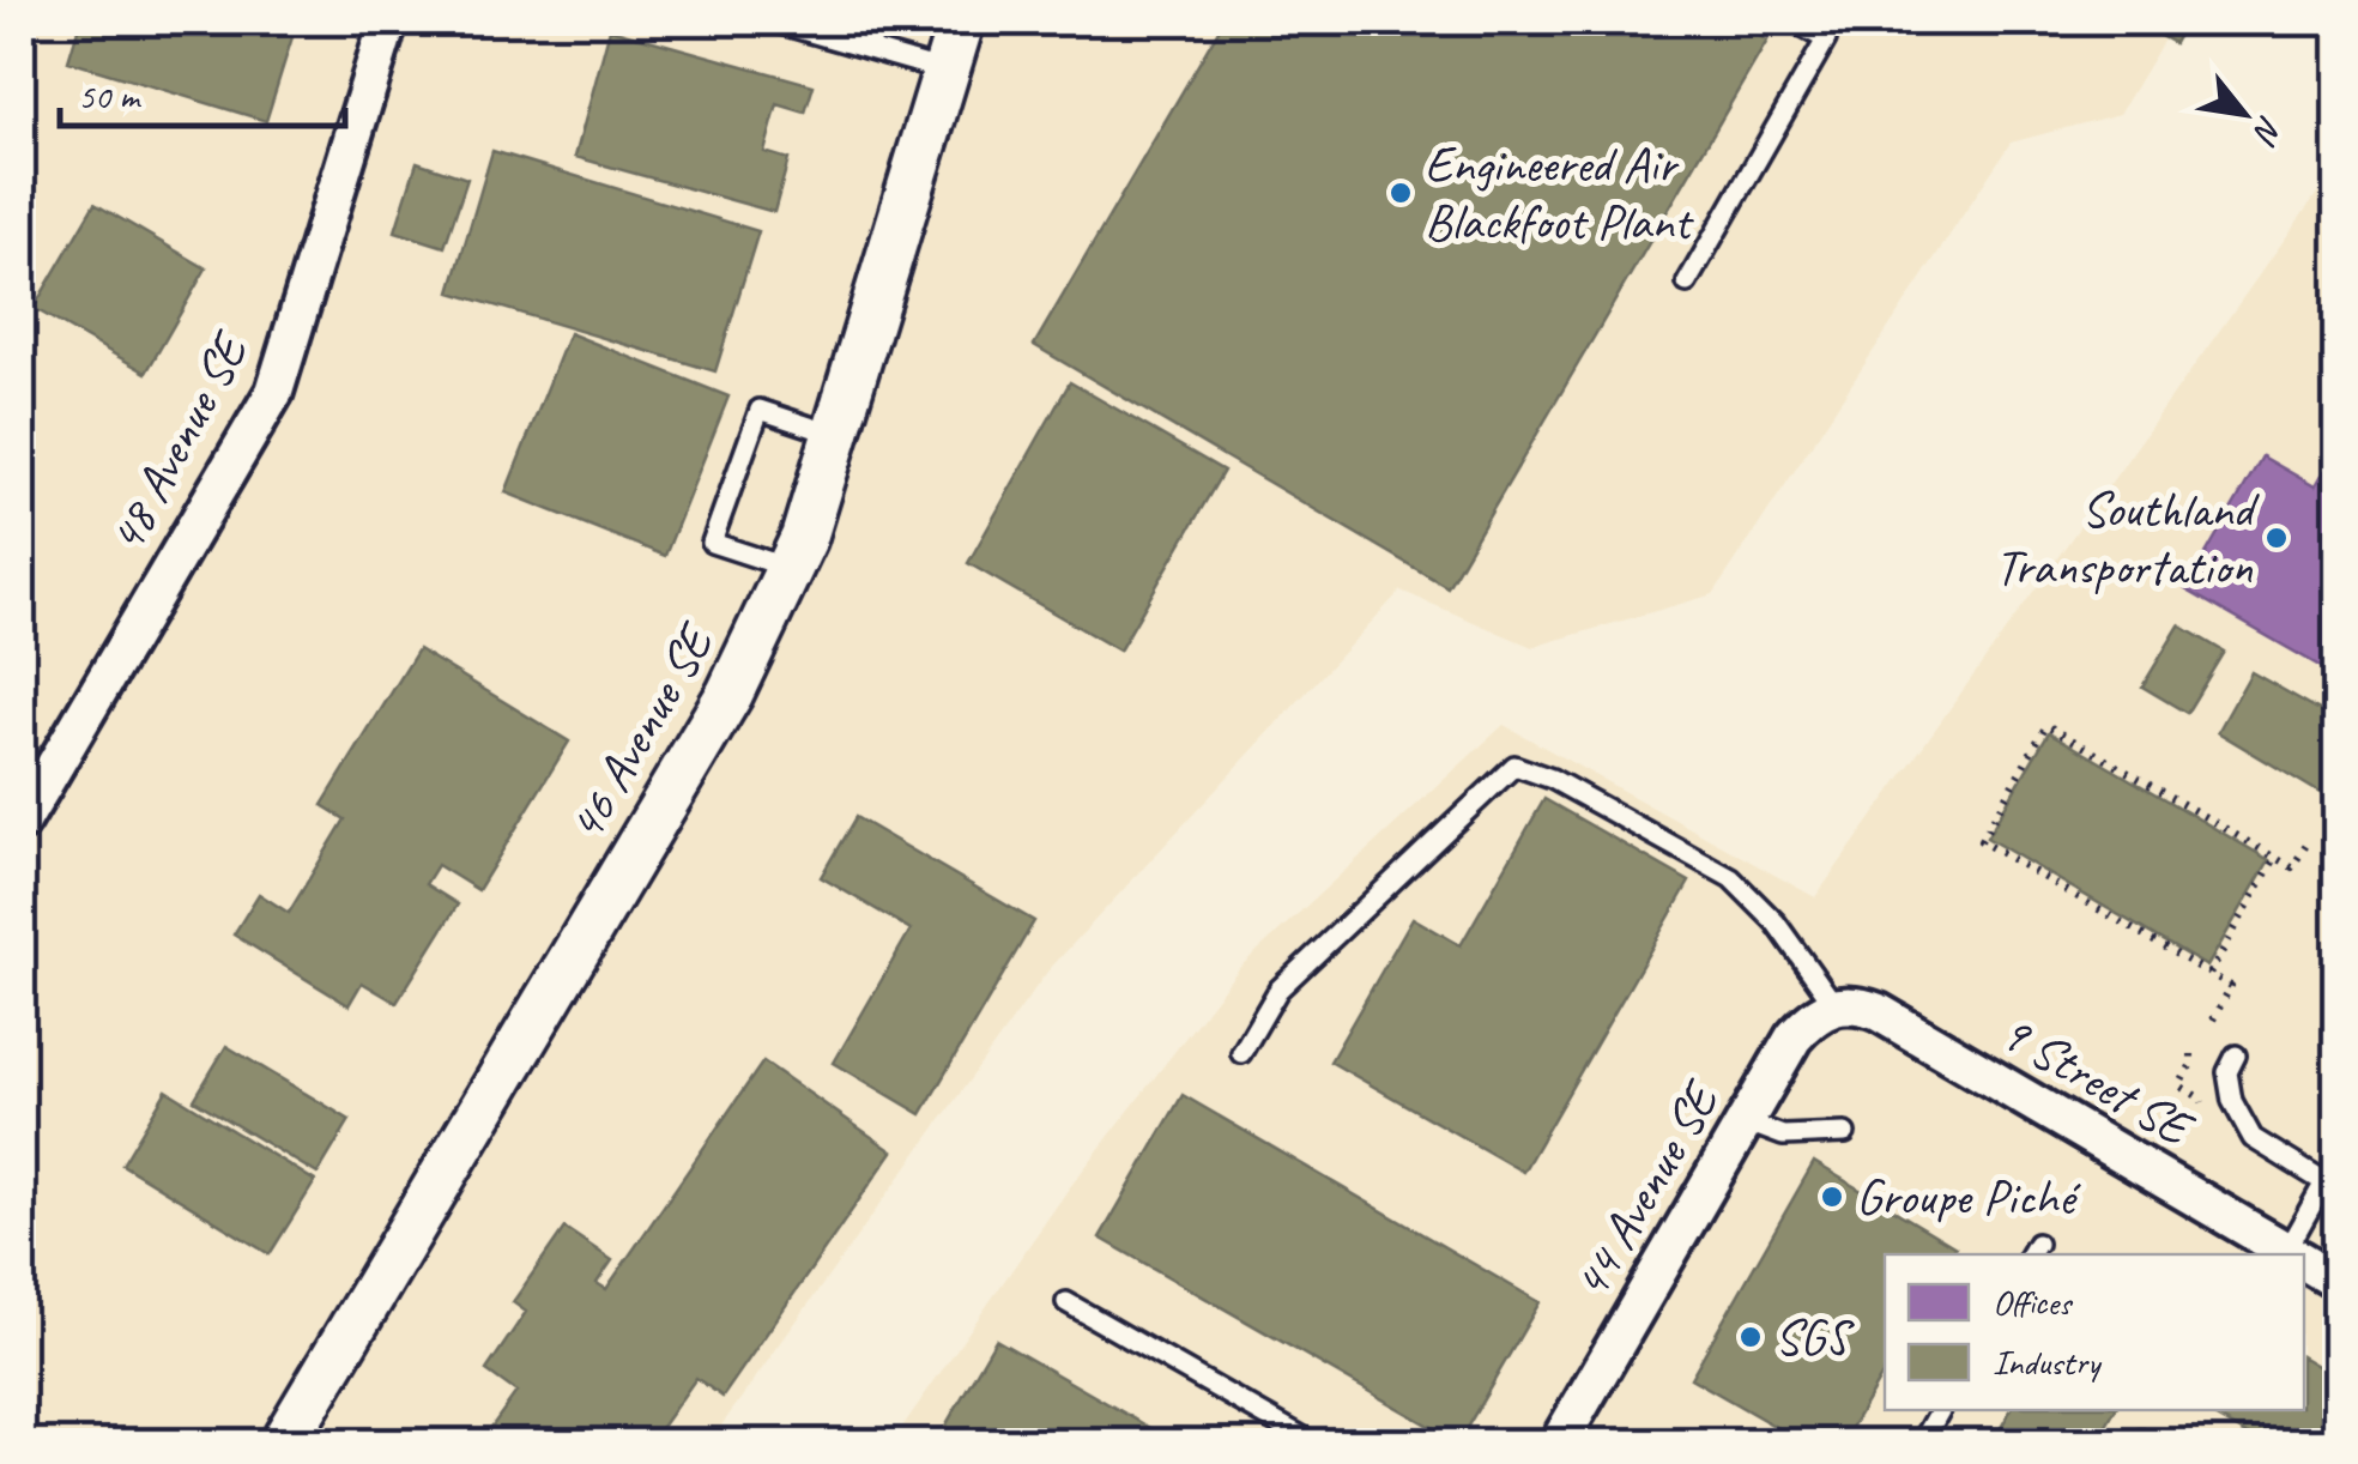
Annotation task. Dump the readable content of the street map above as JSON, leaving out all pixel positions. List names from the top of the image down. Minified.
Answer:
{"streets":{"street":["48 Avenue SE","46 Avenue SE","9 Street SE","44 Avenue SE"]},"crossings":[["9 Street SE","44 Avenue SE"]],"places":["Engineered Air Blackfoot Plant","Southland Transportation","Groupe Piché","SGS"],"legend":["Offices","Industry"],"scale_bar":"50 m","north":"bottom right"}
